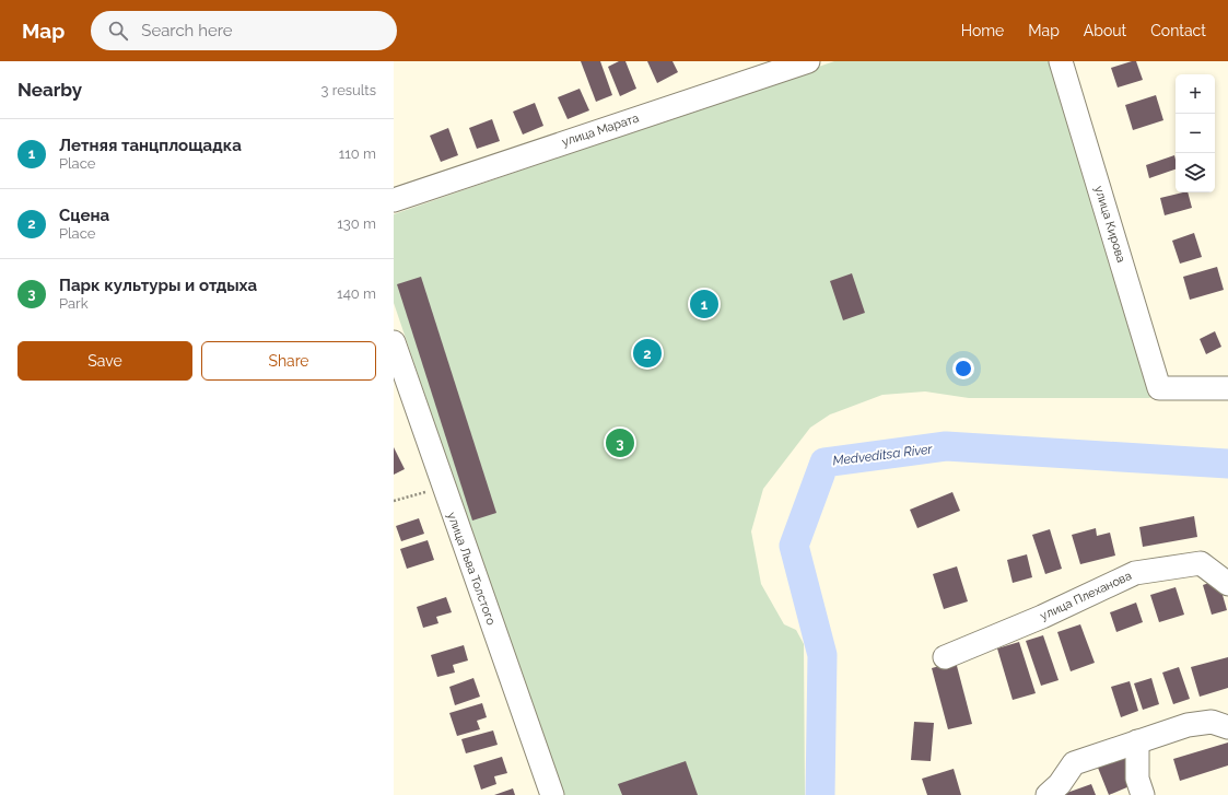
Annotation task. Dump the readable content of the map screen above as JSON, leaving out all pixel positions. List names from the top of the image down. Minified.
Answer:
{"streets":{"street":["улица Марата","улица Кирова","улица Льва Толстого","улица Плеханова"]},"water":["Medveditsa River"],"page":{"header":"Map","search":"Search here","nav":["Home","Map","About","Contact"],"heading":["Nearby","3 results"],"map_buttons":["+","−"],"list":[{"mark":"1","name":"Летняя танцплощадка","note":"Place","value":"110 m"},{"mark":"2","name":"Сцена","note":"Place","value":"130 m"},{"mark":"3","name":"Парк культуры и отдыха","note":"Park","value":"140 m"}],"pins":["1","2","3"],"buttons":["Save","Share"]}}
